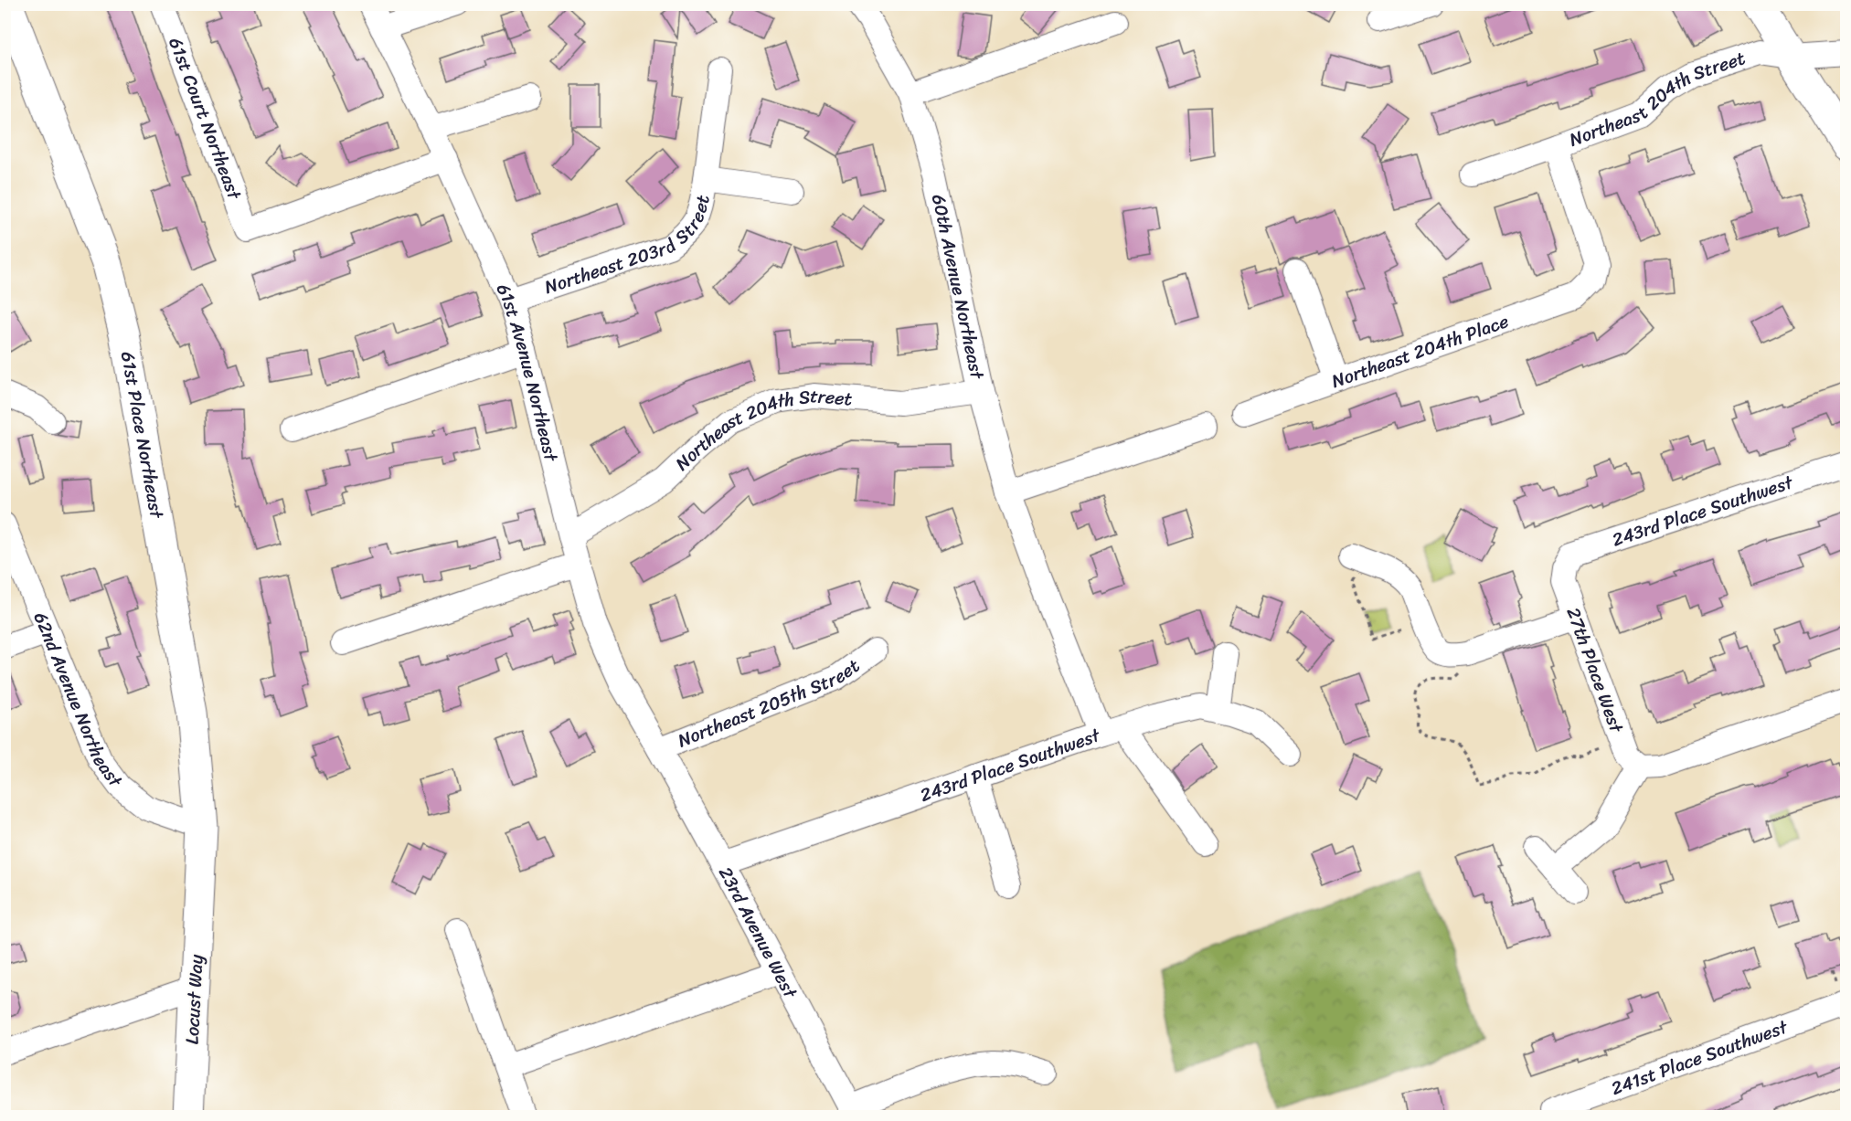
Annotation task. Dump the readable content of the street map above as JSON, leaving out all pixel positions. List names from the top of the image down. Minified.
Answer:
{"streets":{"main road":["61st Place Northeast","Locust Way"],"street":["Northeast 204th Street","61st Court Northeast","Northeast 203rd Street","60th Avenue Northeast","Northeast 204th Place","61st Avenue Northeast","243rd Place Southwest","27th Place West","62nd Avenue Northeast","Northeast 205th Street","23rd Avenue West","241st Place Southwest"]},"crossings":[["Northeast 204th Street","60th Avenue Northeast"],["Northeast 204th Street","Northeast 204th Place"],["Northeast 204th Street","61st Avenue Northeast"],["61st Court Northeast","61st Avenue Northeast"],["Northeast 203rd Street","61st Avenue Northeast"],["60th Avenue Northeast","243rd Place Southwest"],["61st Avenue Northeast","Northeast 205th Street"],["61st Avenue Northeast","23rd Avenue West"],["61st Place Northeast","62nd Avenue Northeast"],["61st Place Northeast","Locust Way"],["243rd Place Southwest","27th Place West"],["243rd Place Southwest","23rd Avenue West"],["Northeast 205th Street","23rd Avenue West"]]}
